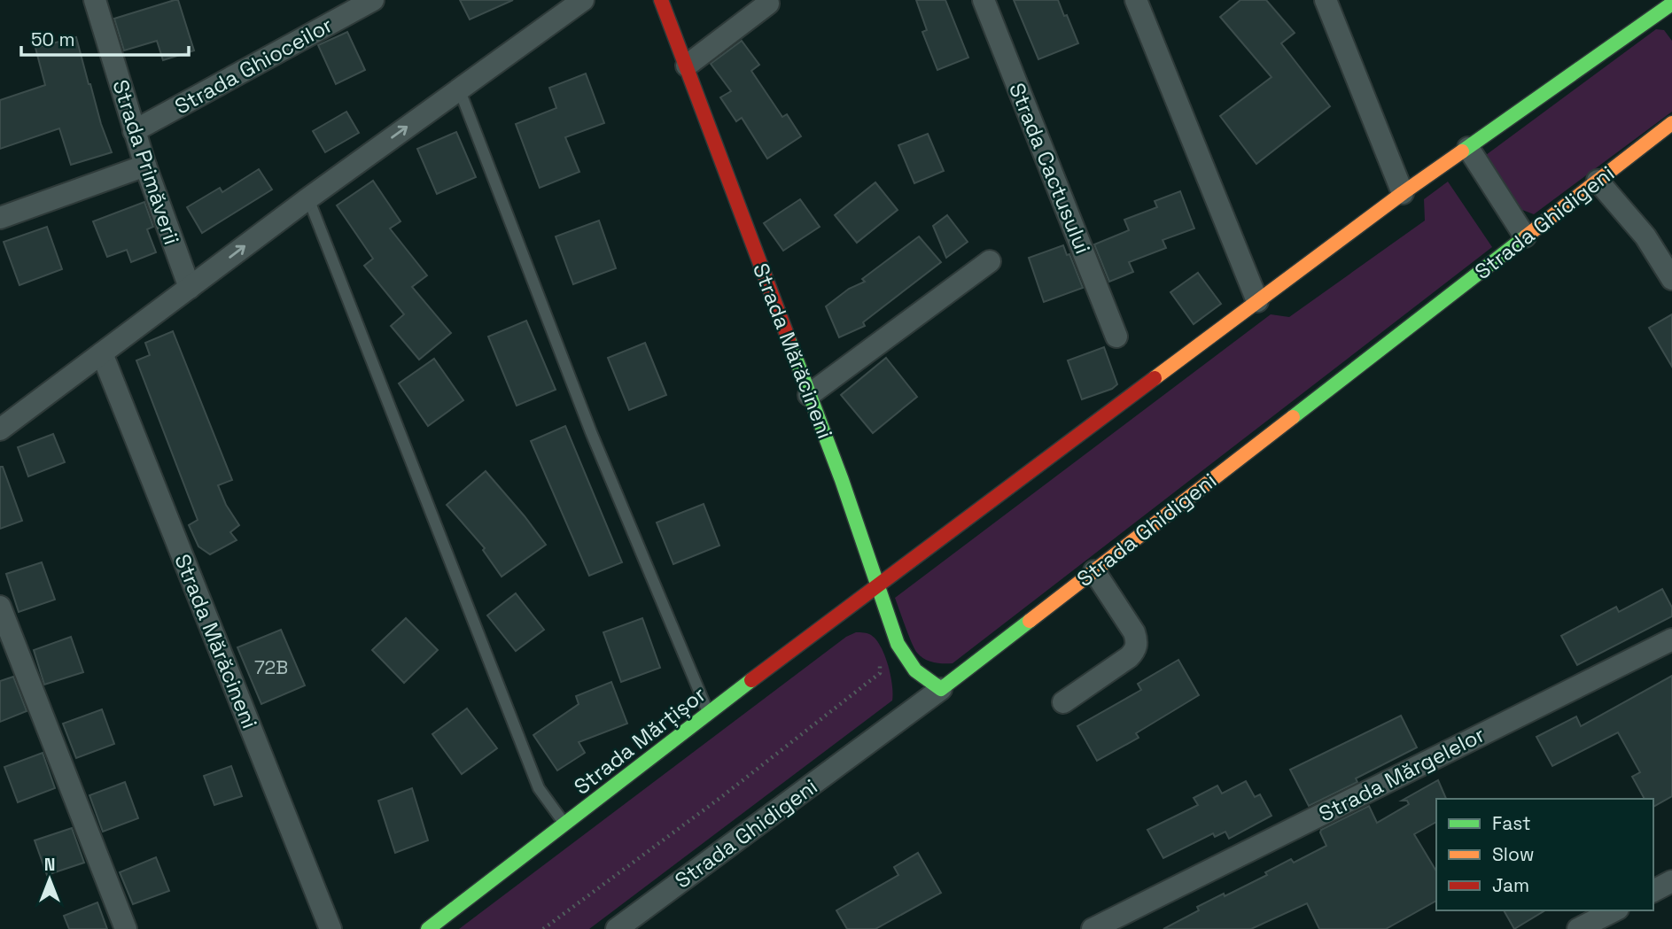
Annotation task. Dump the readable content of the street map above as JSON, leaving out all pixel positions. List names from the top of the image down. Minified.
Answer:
{"streets":{"street":["Strada Ghioceilor","Strada Primăverii","Strada Cactusului","Strada Ghidigeni","Strada Mărăcineni","Strada Mărțișor","Strada Mărgelelor"]},"crossings":[["Strada Ghioceilor","Strada Primăverii"],["Strada Ghidigeni","Strada Mărăcineni"],["Strada Mărăcineni","Strada Mărțișor"]],"house_numbers":["72B"],"legend":["Fast","Slow","Jam"],"scale_bar":"50 m","north":"top"}
